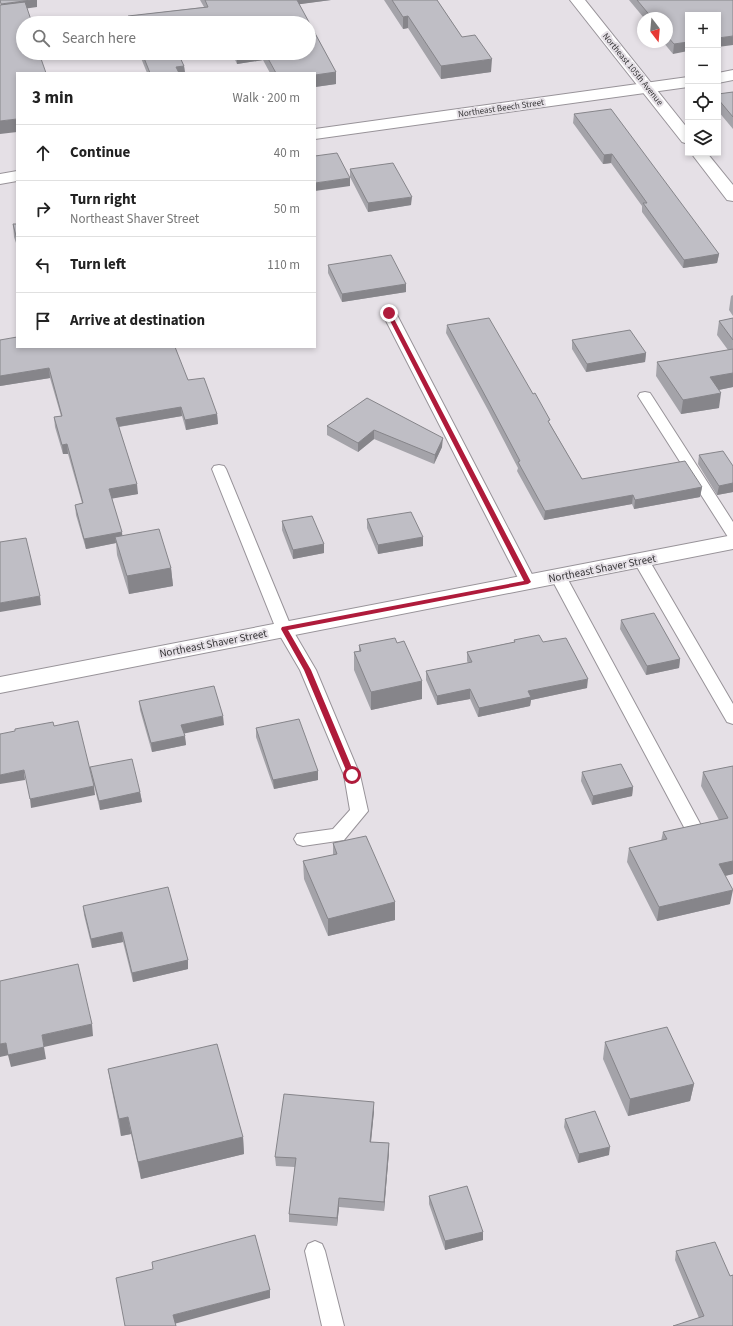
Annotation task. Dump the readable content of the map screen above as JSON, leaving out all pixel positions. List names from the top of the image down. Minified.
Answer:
{"streets":{"street":["Northeast 105th Avenue","Northeast Beech Street","Northeast Shaver Street"]},"crossings":[["Northeast 105th Avenue","Northeast Beech Street"]],"north":"bottom","page":{"map_buttons":["+","−"],"search":"Search here","heading":["3 min","Walk · 200 m"],"list":[["Continue","40 m"],["Turn right","Northeast Shaver Street","50 m"],["Turn left","110 m"],"Arrive at destination"]}}
